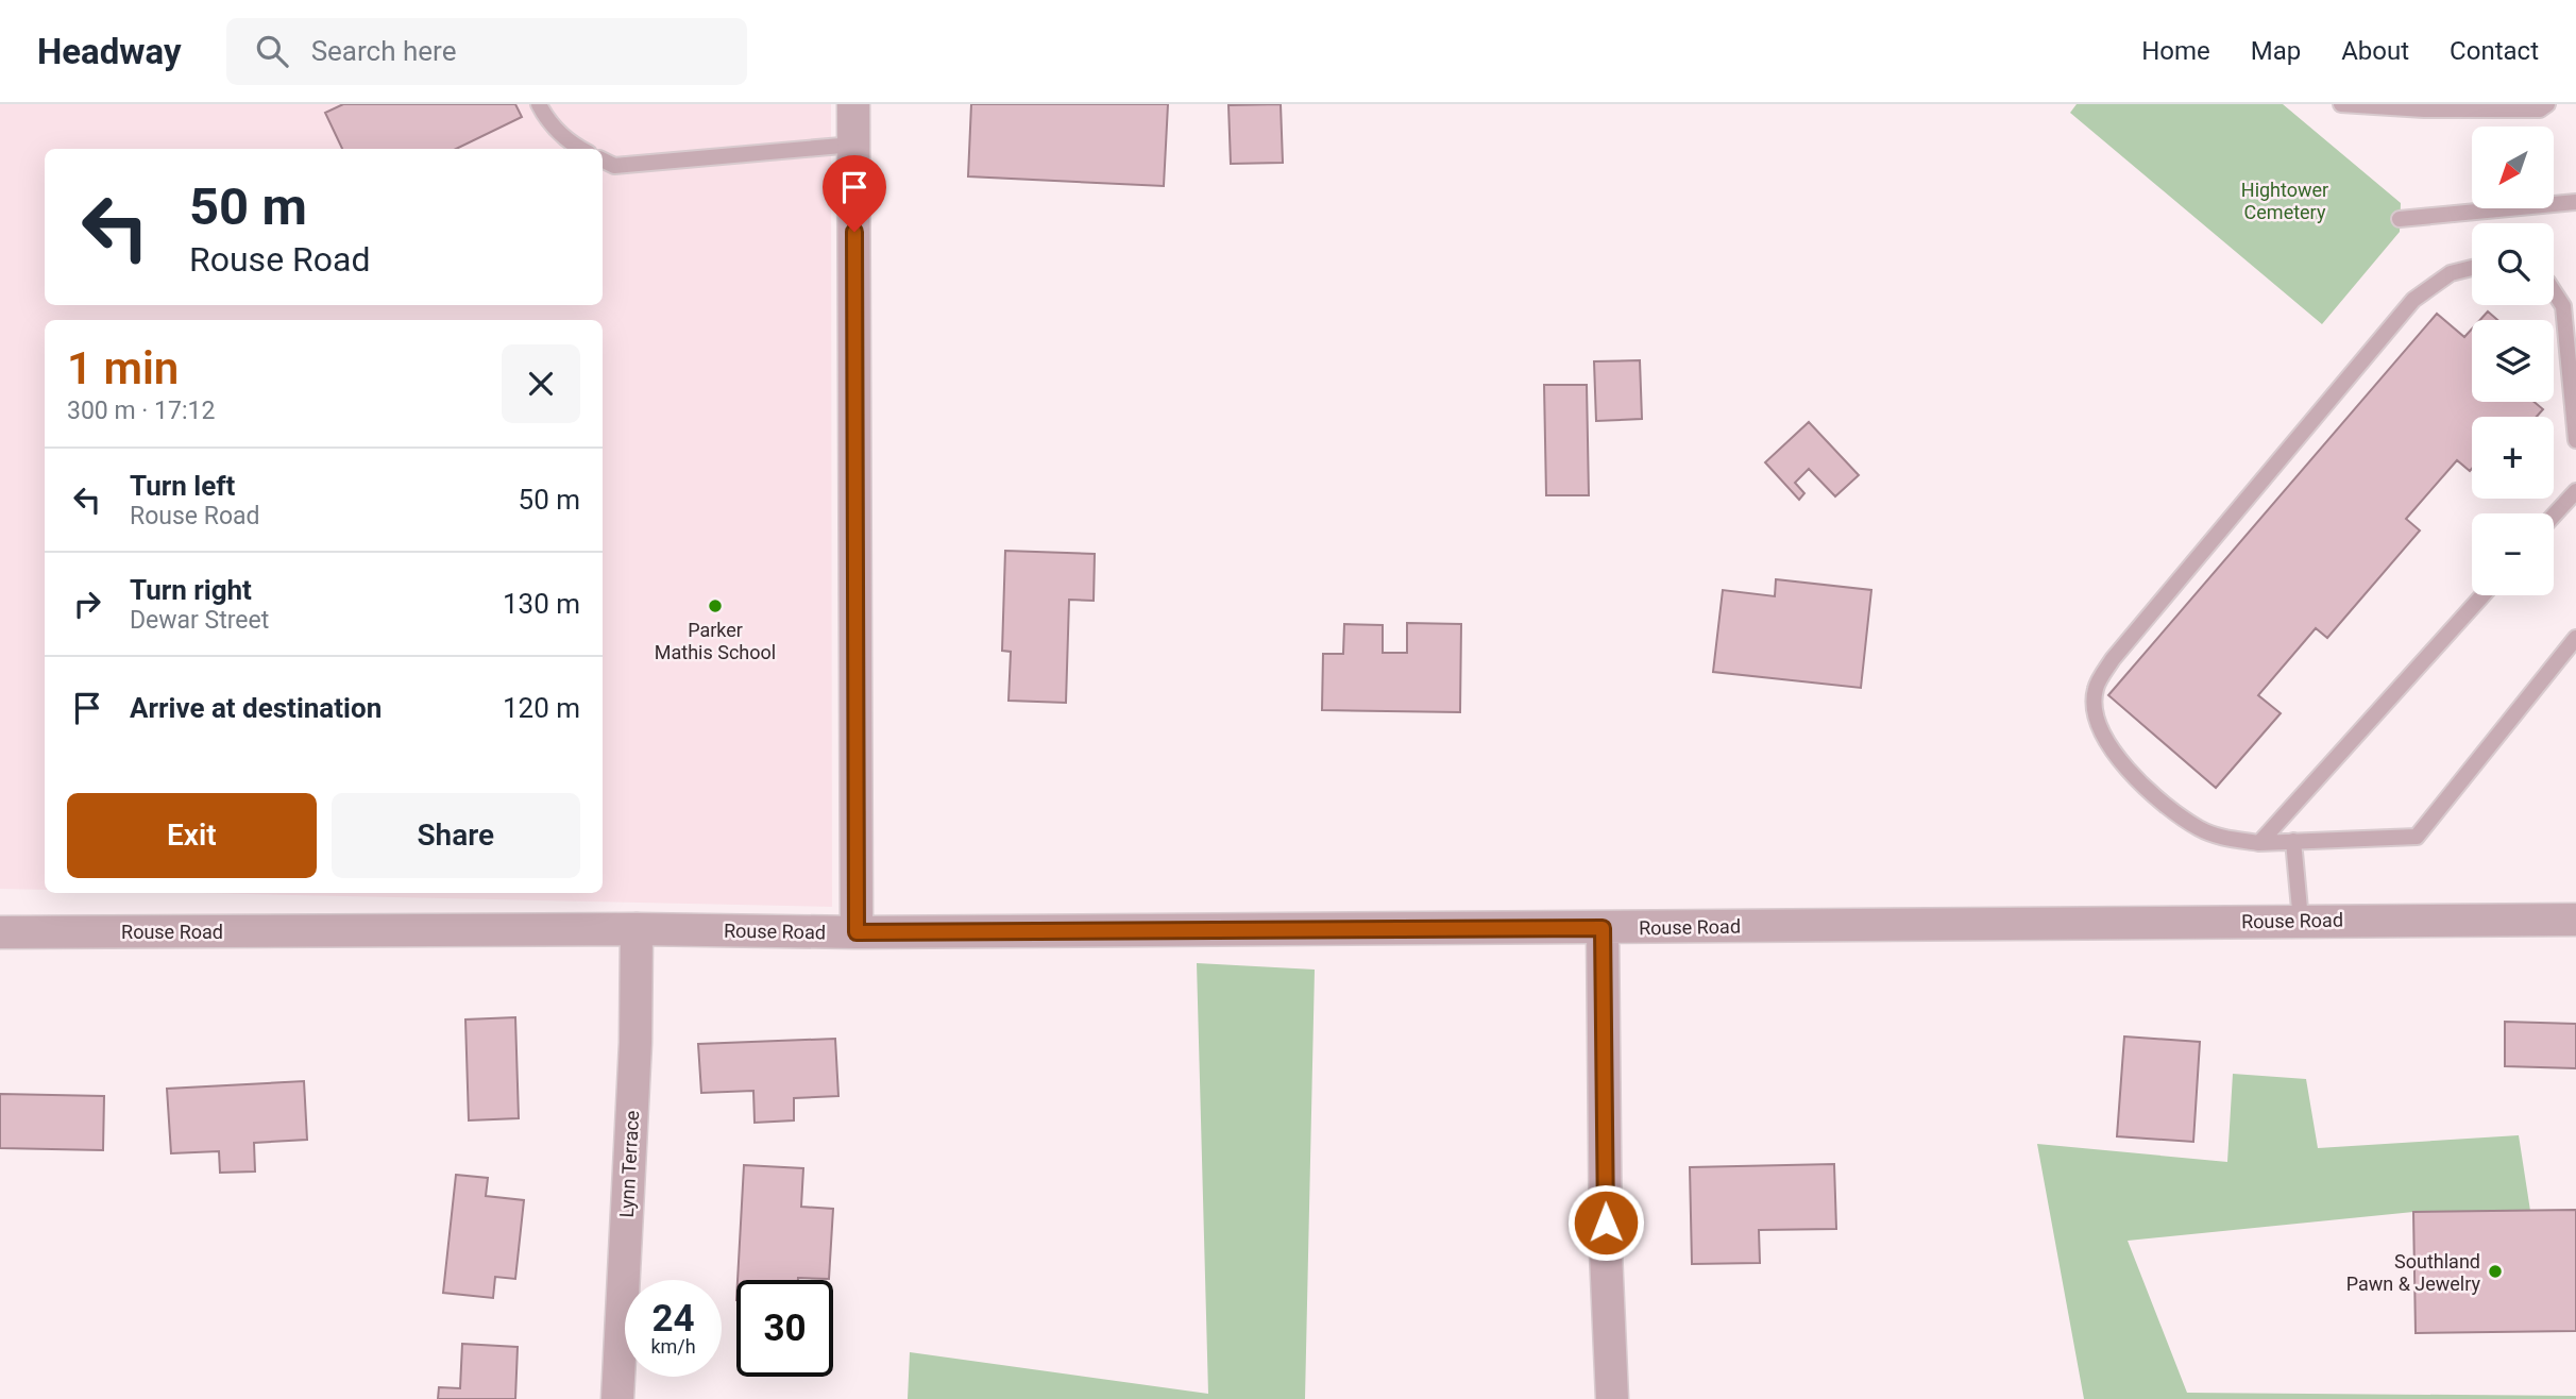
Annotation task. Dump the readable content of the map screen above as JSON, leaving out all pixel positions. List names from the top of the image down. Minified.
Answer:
{"streets":{"street":["Rouse Road","Lynn Terrace"]},"crossings":[["Rouse Road","Lynn Terrace"]],"parks":["Hightower Cemetery"],"places":["Parker Mathis School","Southland Pawn & Jewelry"],"north":"bottom left","page":{"header":"Headway","search":"Search here","nav":["Home","Map","About","Contact"],"map_buttons":["+","−"],"turn":["50 m","Rouse Road"],"heading":["1 min","300 m · 17:12"],"list":[{"name":"Turn left","note":"Rouse Road","value":"50 m"},{"name":"Turn right","note":"Dewar Street","value":"130 m"},{"name":"Arrive at destination","value":"120 m"}],"buttons":["Exit","Share"],"speed":"24 km/h","limit":"30"}}
